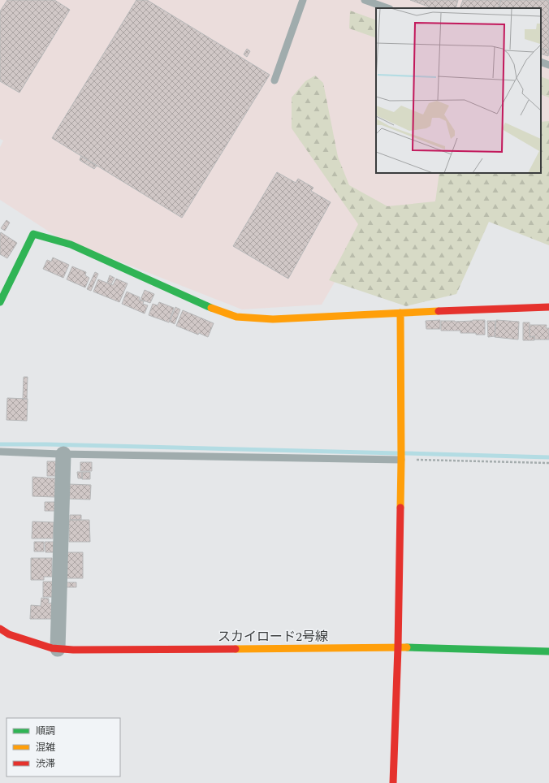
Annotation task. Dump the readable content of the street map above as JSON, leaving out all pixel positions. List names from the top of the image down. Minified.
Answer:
{"streets":{"street":["スカイロード2号線"]},"legend":["順調","混雑","渋滞"]}
